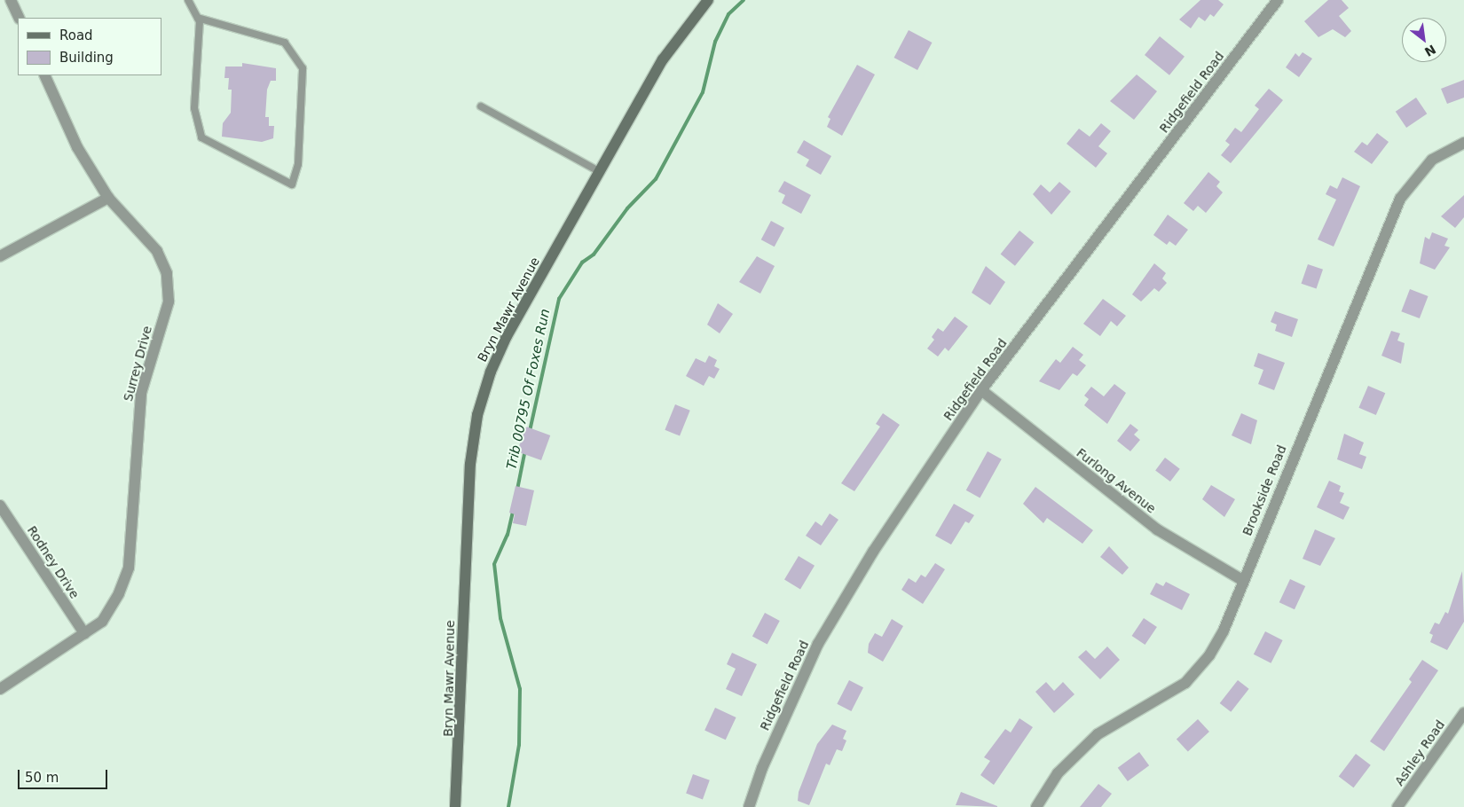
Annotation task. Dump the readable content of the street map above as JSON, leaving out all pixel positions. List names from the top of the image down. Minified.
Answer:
{"streets":{"main road":["Bryn Mawr Avenue"],"street":["Ridgefield Road","Surrey Drive","Furlong Avenue","Brookside Road","Rodney Drive","Ashley Road"]},"crossings":[["Ridgefield Road","Furlong Avenue"],["Surrey Drive","Rodney Drive"],["Furlong Avenue","Brookside Road"]],"water":["Trib 00795 Of Foxes Run"],"legend":["Road","Building"],"scale_bar":"50 m","north":"bottom right"}
